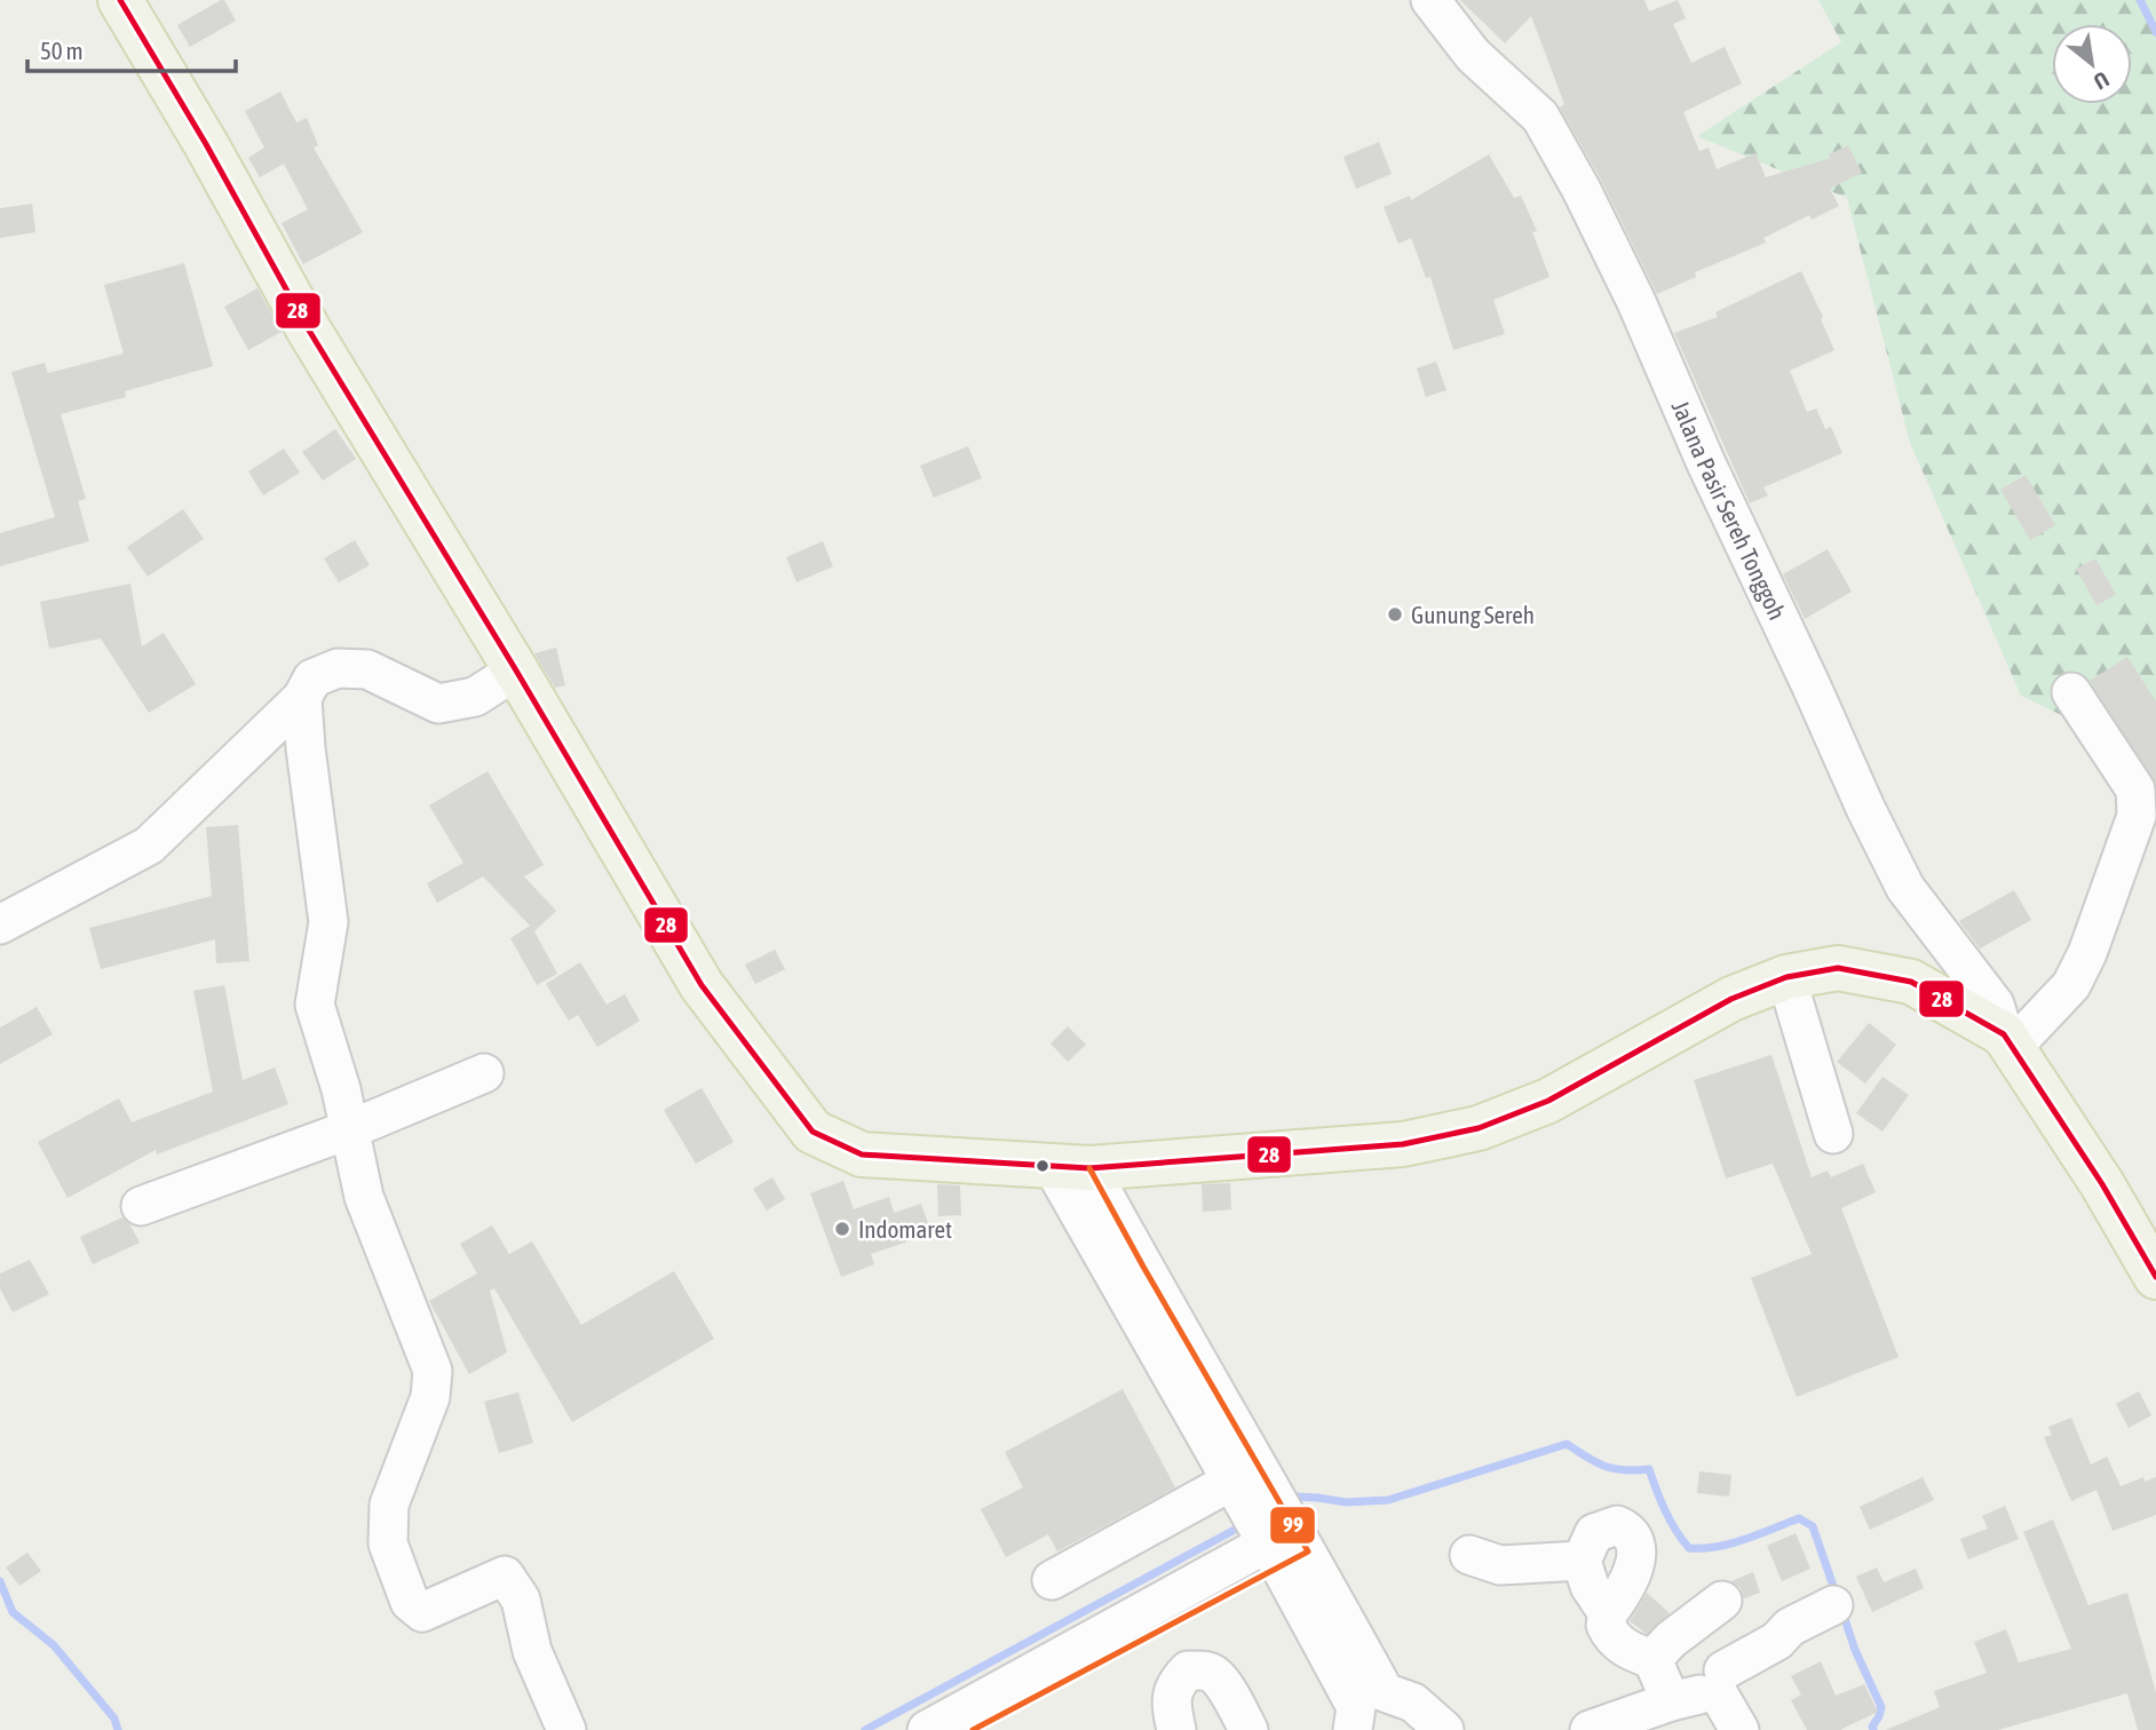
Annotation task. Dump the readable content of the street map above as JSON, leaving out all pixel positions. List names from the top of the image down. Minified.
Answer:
{"streets":{"street":["Jalana Pasir Sereh Tonggoh"]},"places":["Gunung Sereh","Indomaret"],"lines":["transit line 28","transit line 99"],"scale_bar":"50 m","north":"bottom right"}
